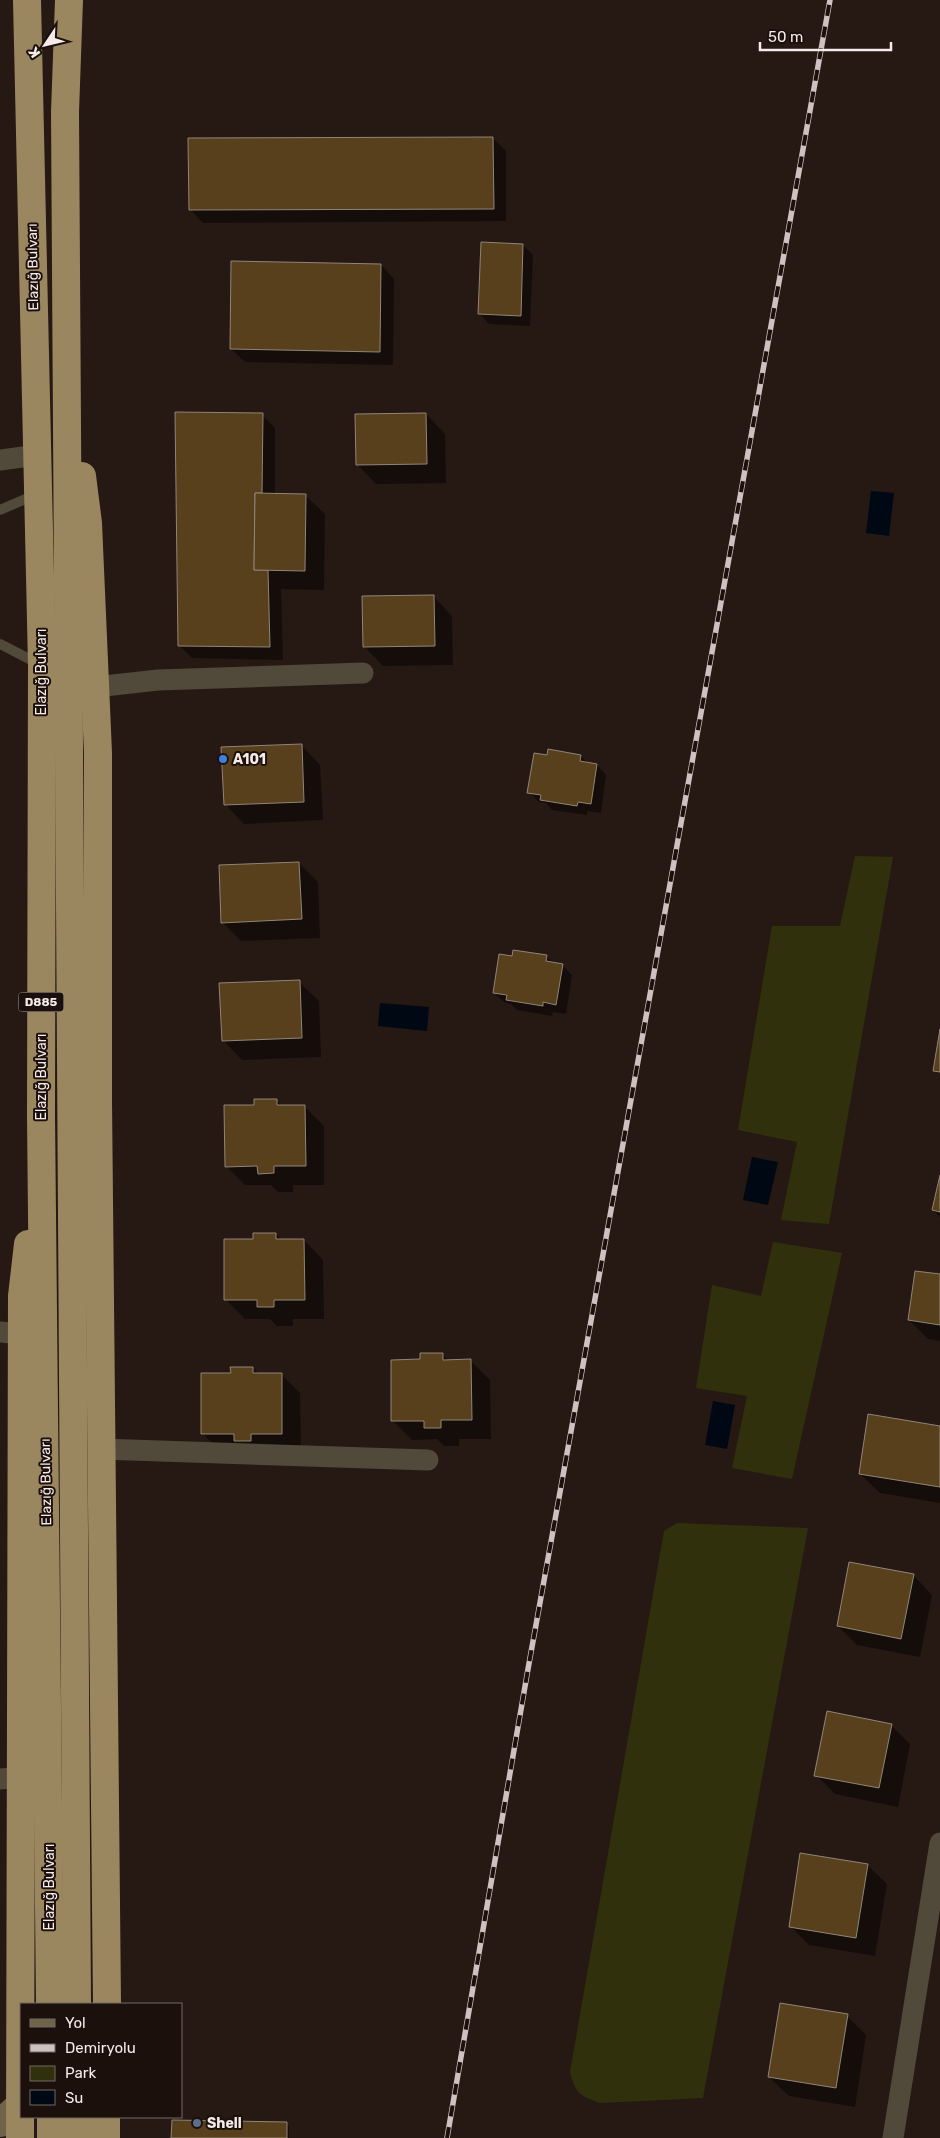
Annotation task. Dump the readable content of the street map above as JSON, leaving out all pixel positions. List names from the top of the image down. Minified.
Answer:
{"streets":{"highway":["Elazığ Bulvarı","D885"]},"places":["A101","Shell"],"legend":["Yol","Demiryolu","Park","Su"],"scale_bar":"50 m","north":"bottom left"}
